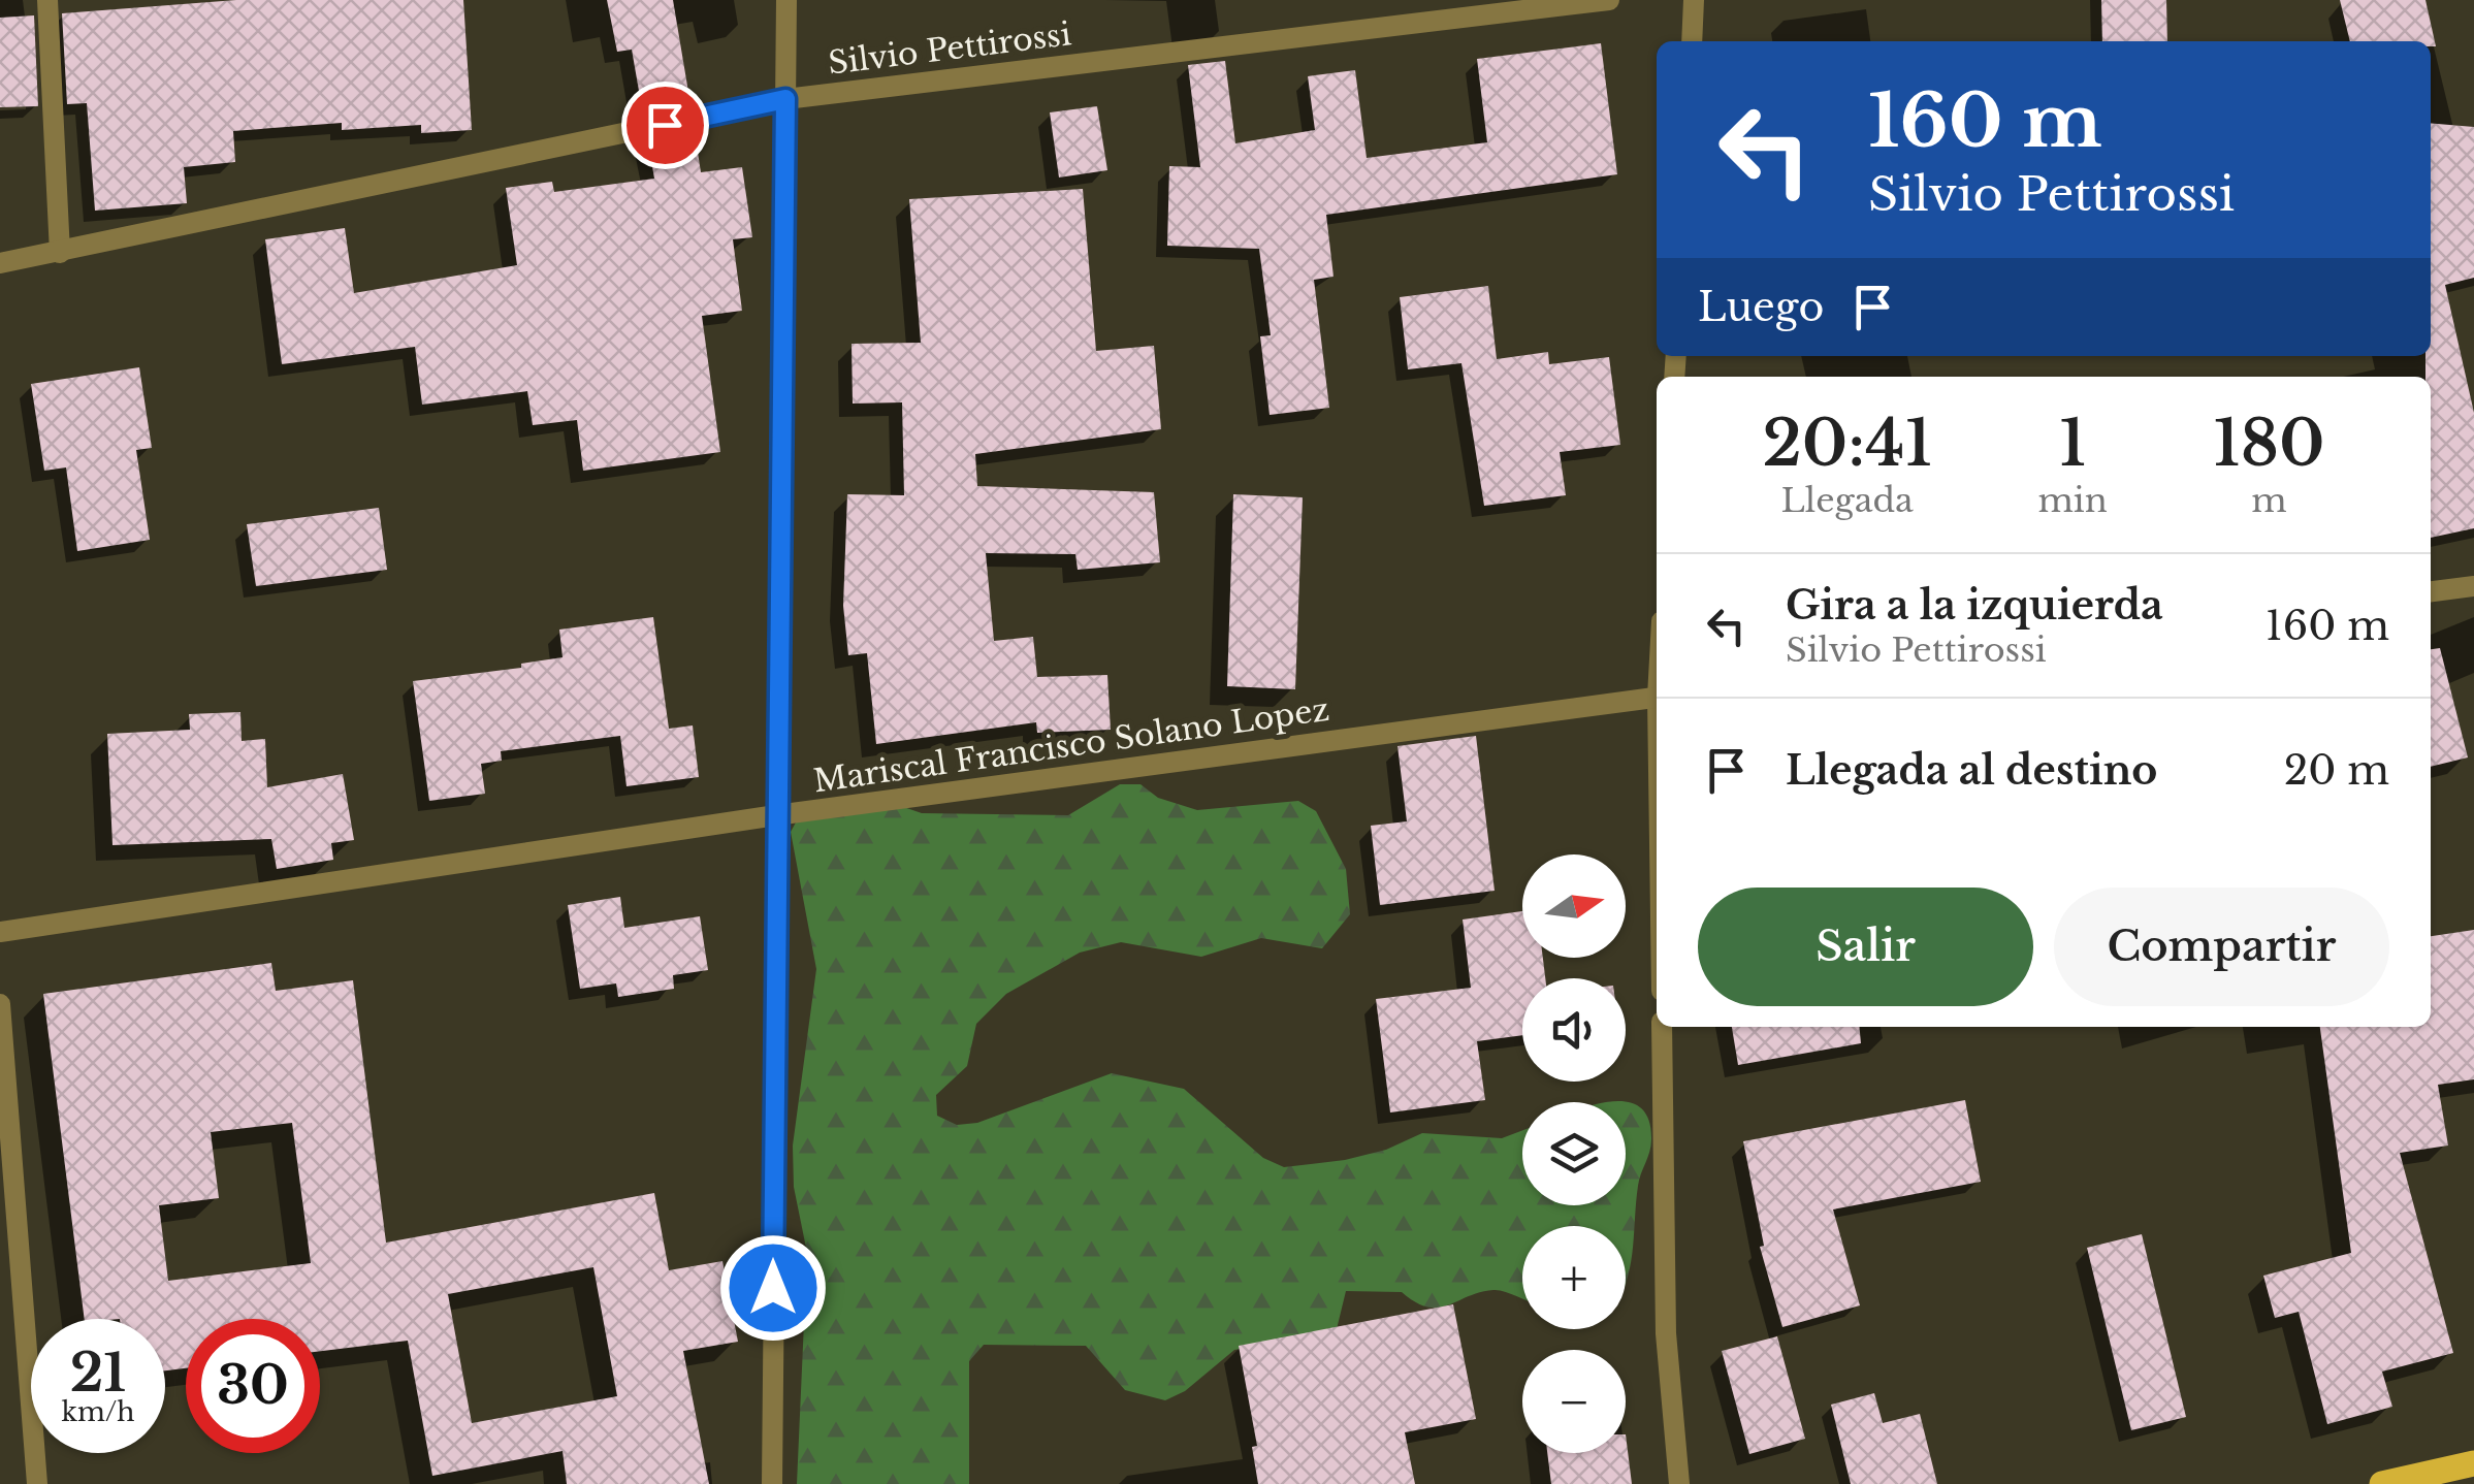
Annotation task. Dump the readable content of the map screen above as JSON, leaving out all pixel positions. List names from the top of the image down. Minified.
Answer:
{"streets":{"street":["Silvio Pettirossi","Mariscal Francisco Solano Lopez"]},"north":"right","page":{"turn":["160 m","Silvio Pettirossi"],"then":"Luego","eta":["20:41","Llegada","1","min","180","m"],"list":[{"name":"Gira a la izquierda","note":"Silvio Pettirossi","value":"160 m"},{"name":"Llegada al destino","value":"20 m"}],"map_buttons":["+","−"],"buttons":["Salir","Compartir"],"speed":"21 km/h","limit":"30"}}
